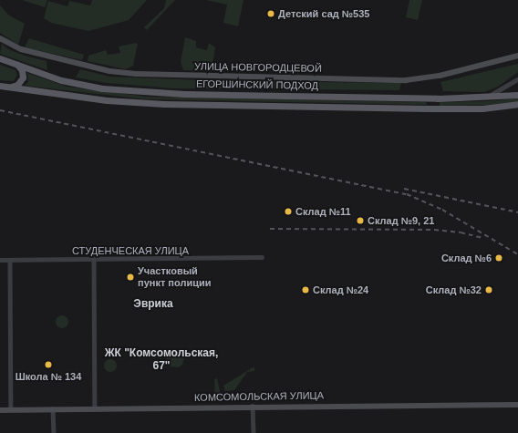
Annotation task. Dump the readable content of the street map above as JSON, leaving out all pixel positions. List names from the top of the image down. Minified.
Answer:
{"streets":{"main road":["ЕГОРШИНСКИЙ ПОДХОД"],"street":["УЛИЦА НОВГОРОДЦЕВОЙ","СТУДЕНЧЕСКАЯ УЛИЦА","КОМСОМОЛЬСКАЯ УЛИЦА"]},"districts":["Эврика","ЖК \"Комсомольская, 67\""],"places":["Детский сад №535","Склад №11","Склад №9, 21","Склад №6","Участковый пункт полиции","Склад №24","Склад №32","Школа № 134"]}
